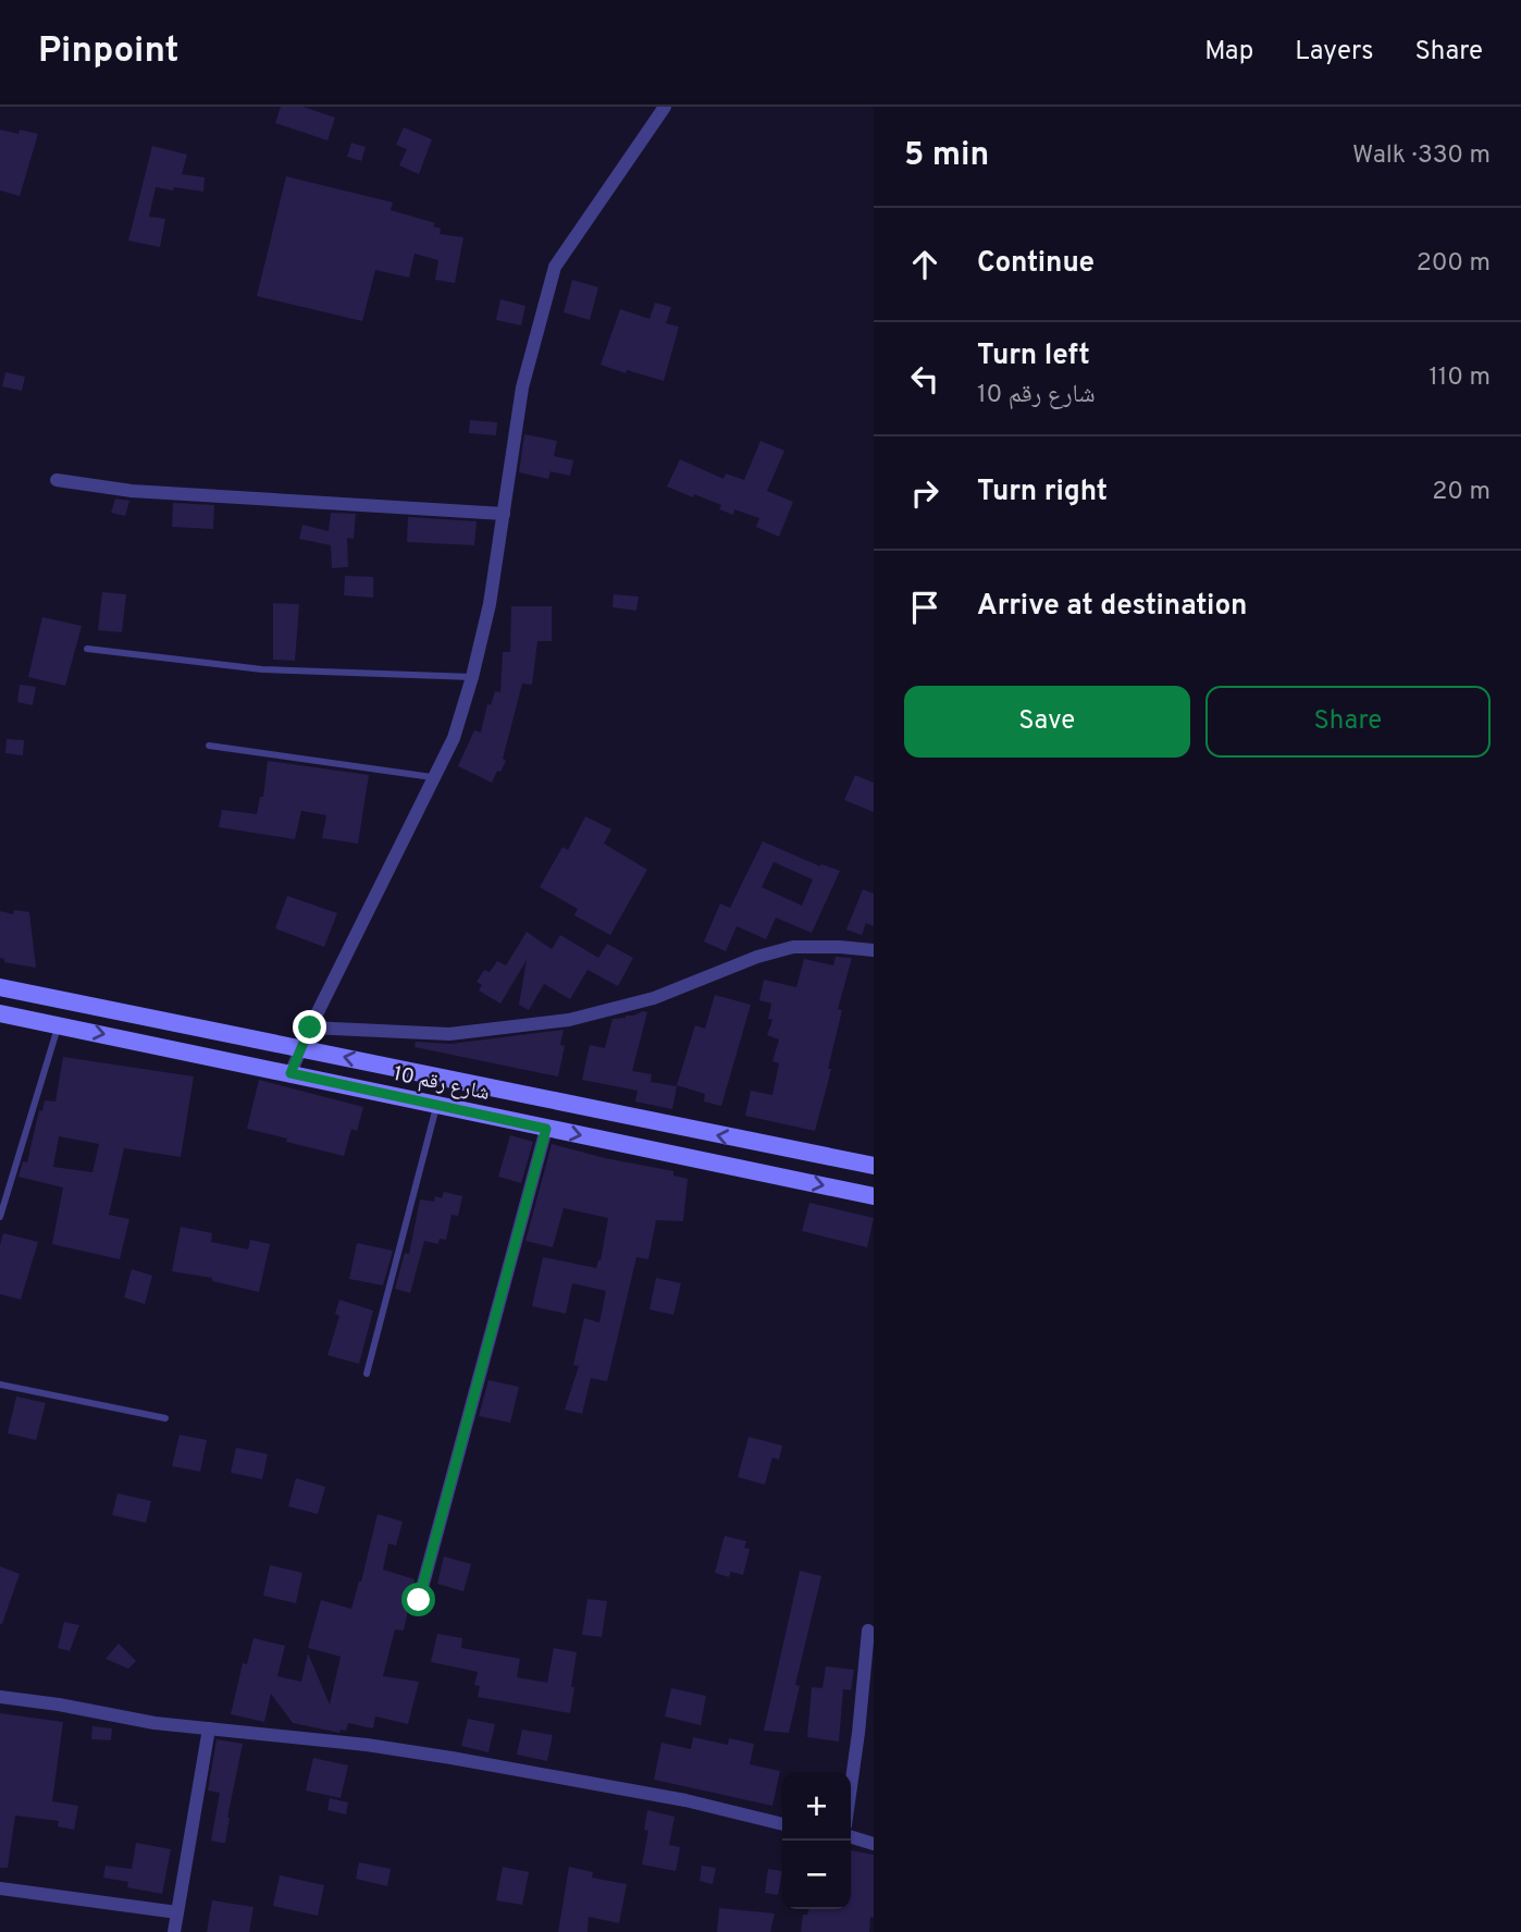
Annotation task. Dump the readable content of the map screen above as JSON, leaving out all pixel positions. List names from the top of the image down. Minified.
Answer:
{"streets":{"main road":["شارع رقم 10"]},"page":{"header":"Pinpoint","nav":["Map","Layers","Share"],"heading":["5 min","Walk · 330 m"],"list":[["Continue","200 m"],["Turn left","شارع رقم 10","110 m"],["Turn right","20 m"],"Arrive at destination"],"buttons":["Save","Share"],"map_buttons":["+","−"]}}
